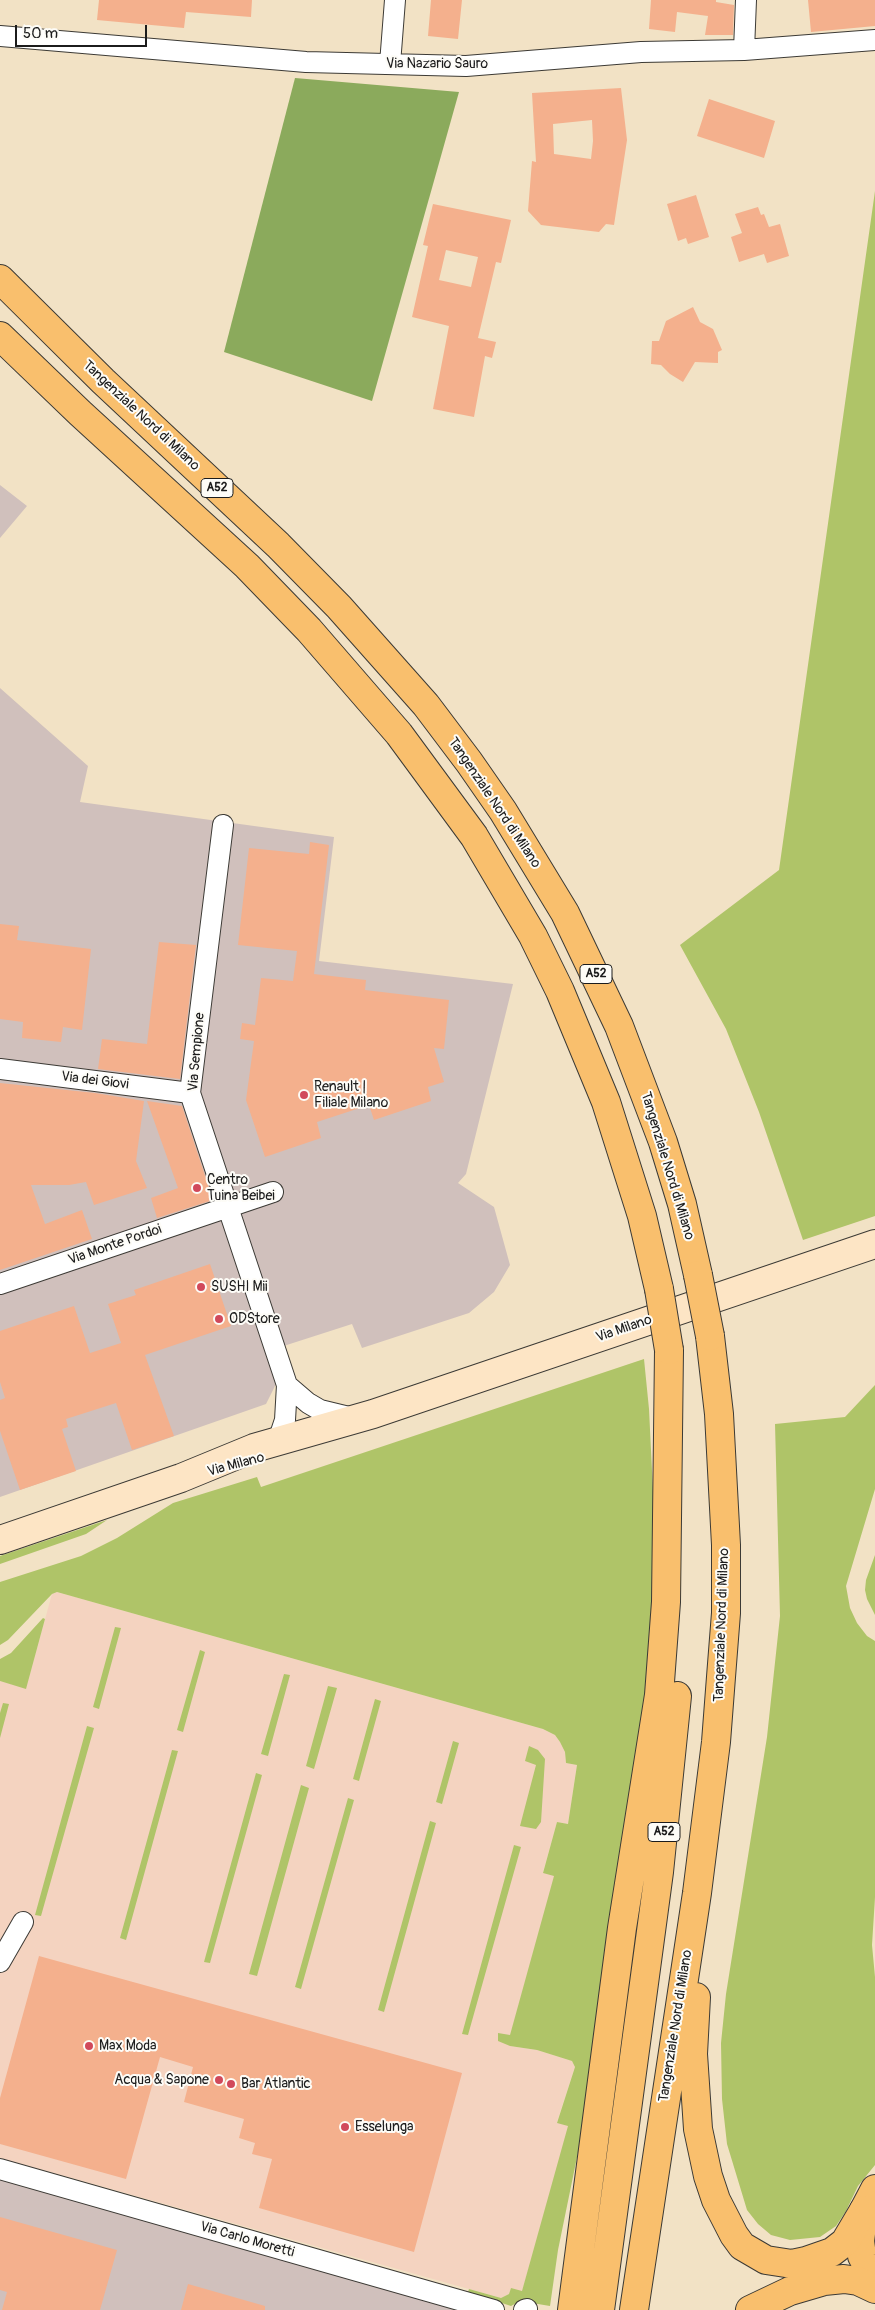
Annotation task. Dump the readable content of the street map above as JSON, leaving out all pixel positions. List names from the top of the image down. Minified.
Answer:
{"streets":{"main road":["Tangenziale Nord di Milano","A52"],"street":["Via Nazario Sauro","Via Sempione","Via dei Giovi","Via Monte Pordoi","Via Milano","Via Carlo Moretti"]},"crossings":[["Via Sempione","Via dei Giovi"],["Via Sempione","Via Monte Pordoi"],["Via Sempione","Via Milano"]],"places":["Renault | Filiale Milano","Centro Tuina Beibei","SUSHI Mii","ODStore","Max Moda","Acqua & Sapone","Bar Atlantic","Esselunga"],"scale_bar":"50 m"}
